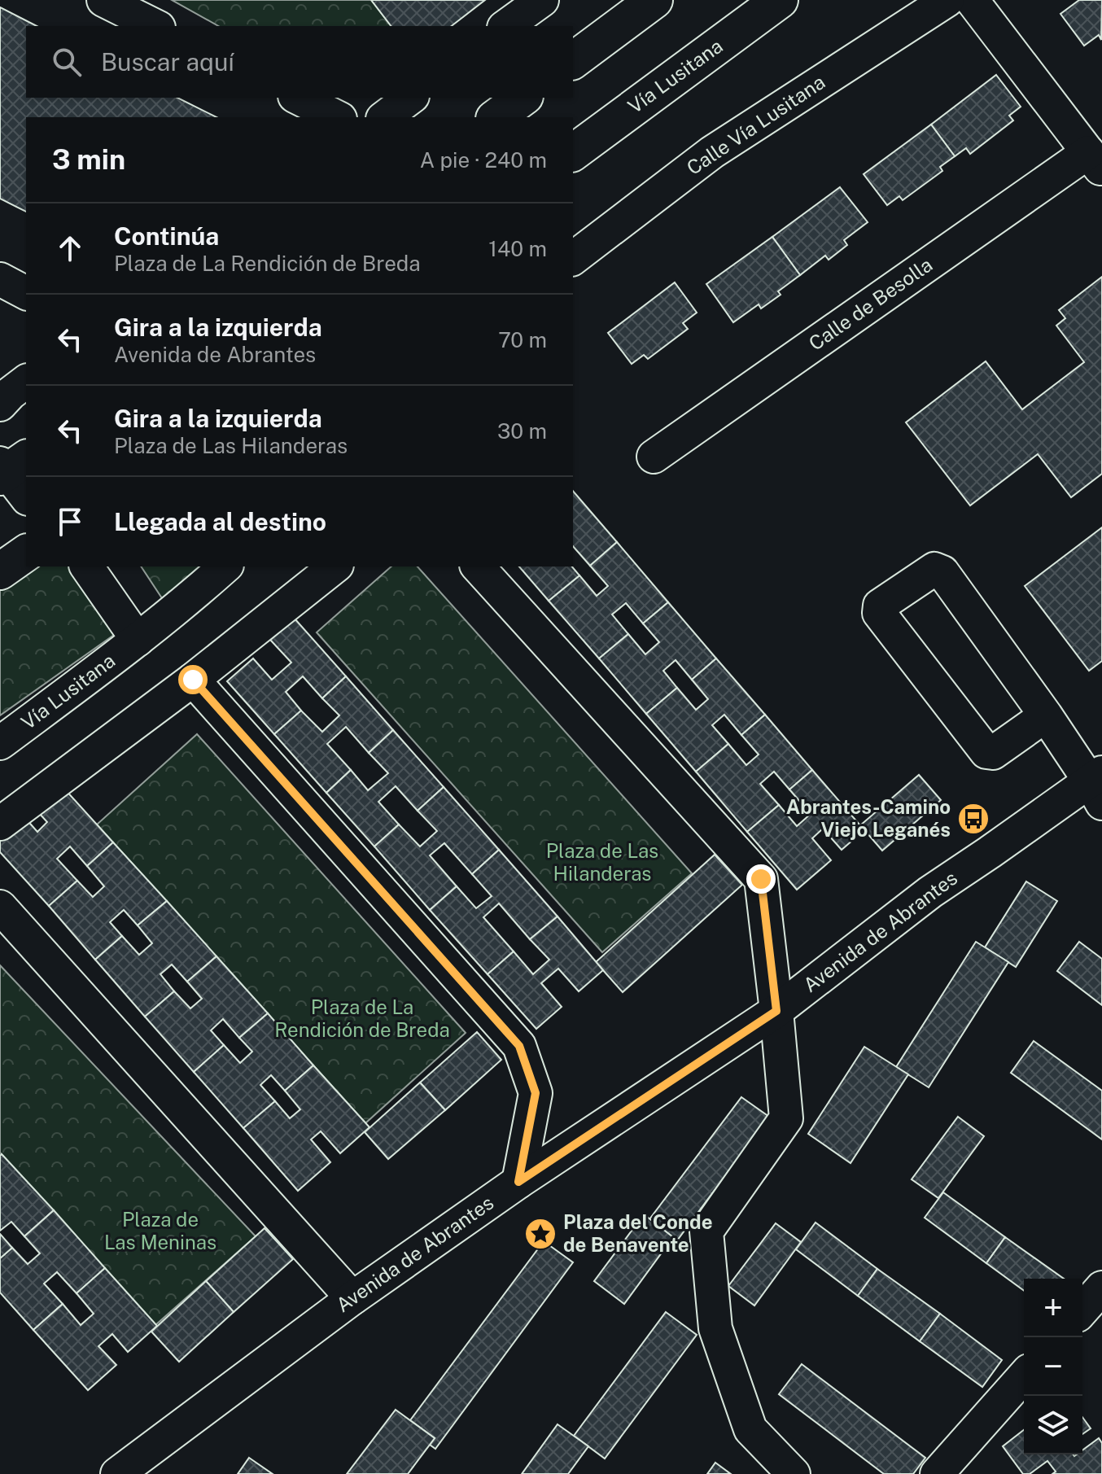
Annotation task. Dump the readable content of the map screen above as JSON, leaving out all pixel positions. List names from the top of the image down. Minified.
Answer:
{"streets":{"main road":["Vía Lusitana"],"street":["Calle Vía Lusitana","Calle de Besolla","Avenida de Abrantes"]},"parks":["Plaza de Las Hilanderas","Plaza de La Rendición de Breda","Plaza de Las Meninas"],"places":{"bus stop":["Abrantes-Camino Viejo Leganés"],"place":["Plaza del Conde de Benavente"]},"page":{"search":"Buscar aquí","heading":["3 min","A pie · 240 m"],"list":[["Continúa","Plaza de La Rendición de Breda","140 m"],["Gira a la izquierda","Avenida de Abrantes","70 m"],["Gira a la izquierda","Plaza de Las Hilanderas","30 m"],"Llegada al destino"],"map_buttons":["+","−"]}}
